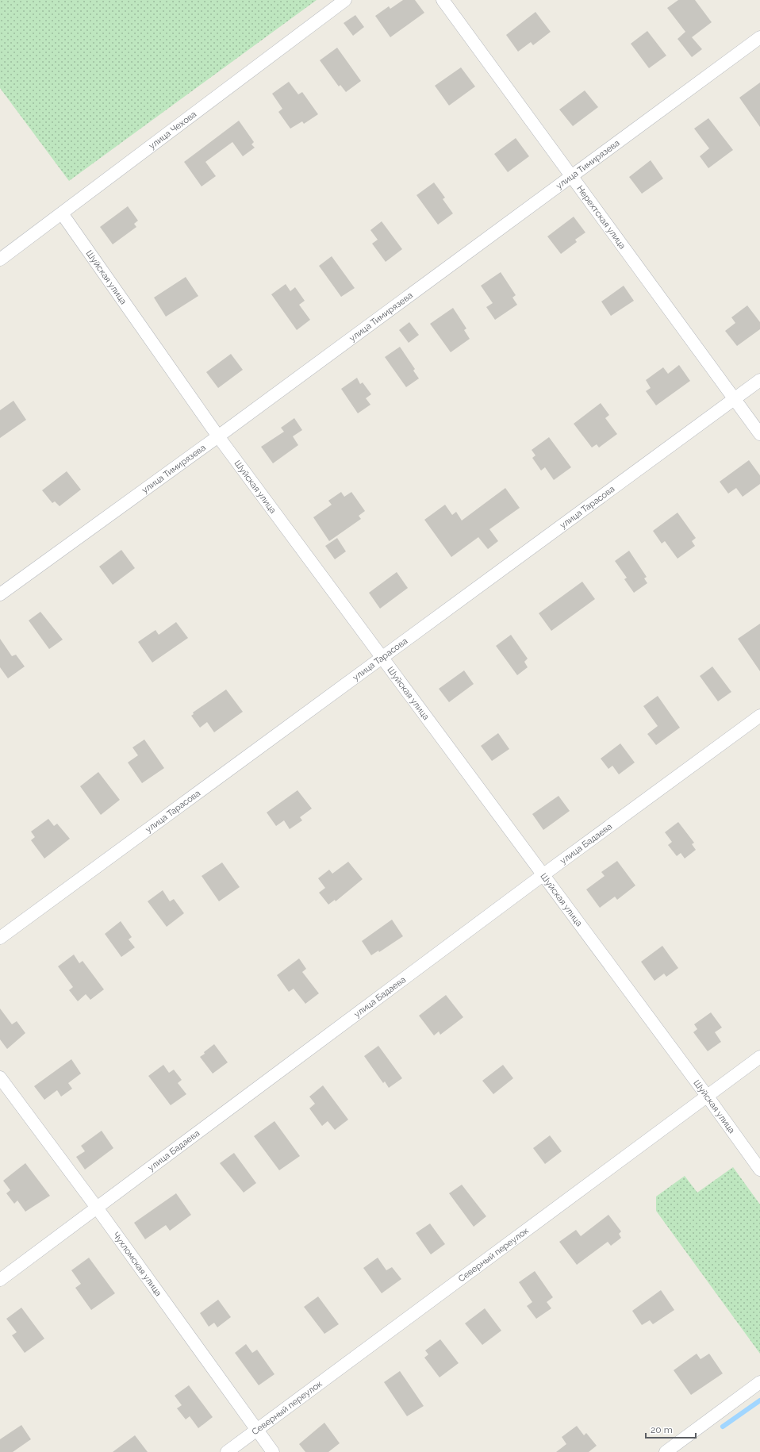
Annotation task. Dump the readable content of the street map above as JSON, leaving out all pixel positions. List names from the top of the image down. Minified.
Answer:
{"streets":{"street":["улица Чехова","улица Тимирязева","Нерехтская улица","Шуйская улица","улица Тарасова","улица Бадаева","Северный переулок","Чухломская улица"]},"crossings":[["улица Чехова","Шуйская улица"],["улица Тимирязева","Нерехтская улица"],["улица Тимирязева","Шуйская улица"],["Нерехтская улица","улица Тарасова"],["Шуйская улица","улица Тарасова"],["Шуйская улица","улица Бадаева"],["Шуйская улица","Северный переулок"],["улица Бадаева","Чухломская улица"],["Северный переулок","Чухломская улица"]],"scale_bar":"20 m"}
